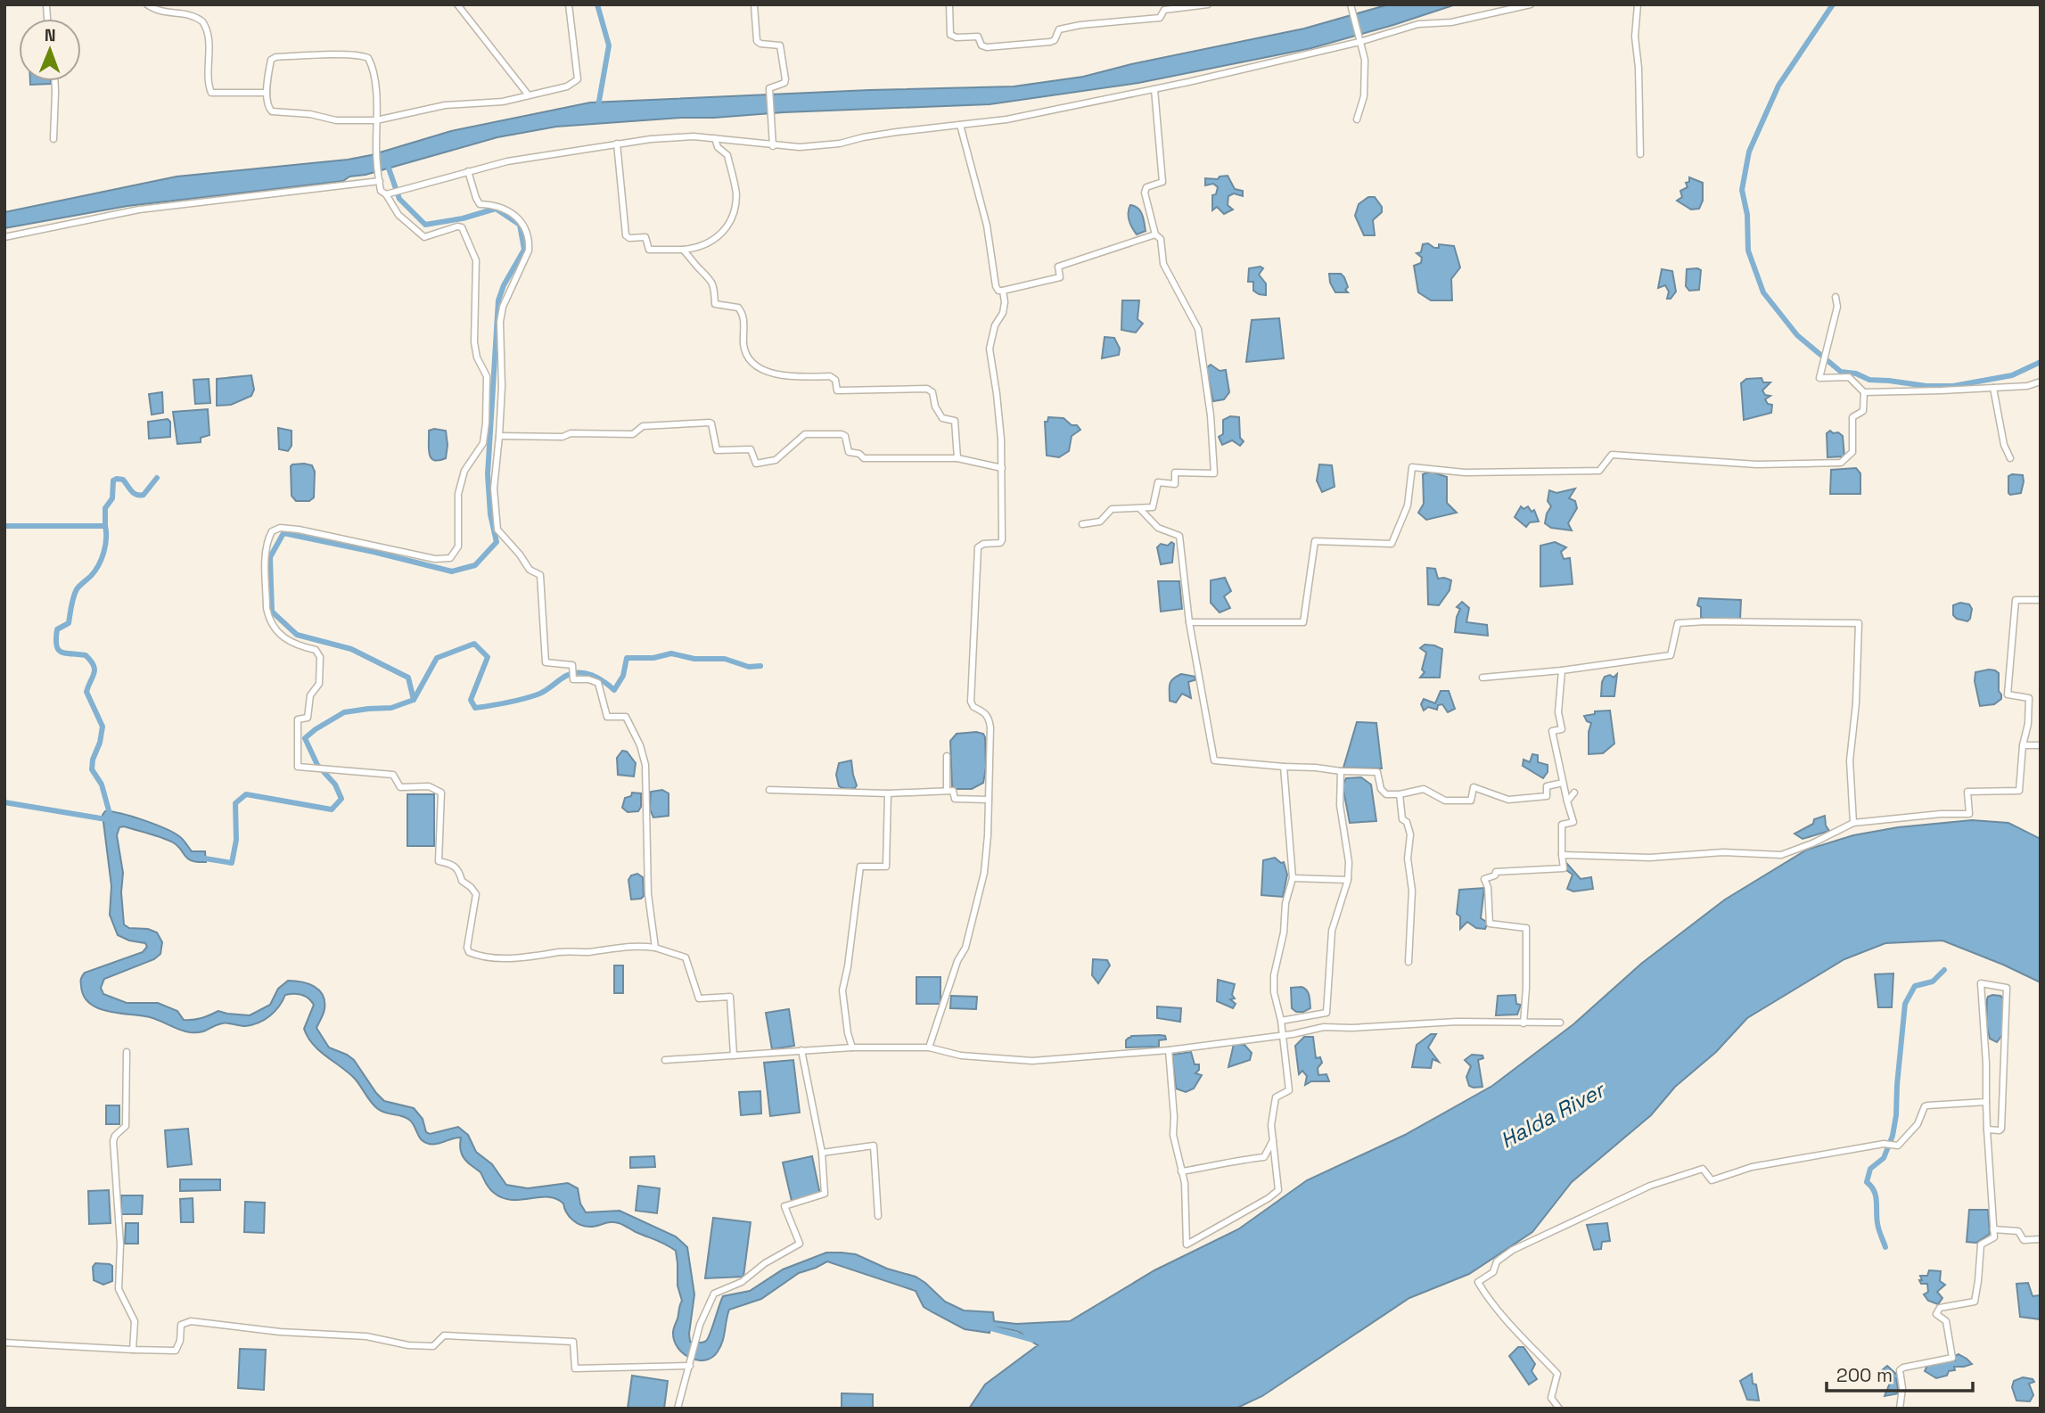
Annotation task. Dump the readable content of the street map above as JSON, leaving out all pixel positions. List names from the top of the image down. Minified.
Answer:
{"water":["Halda River"],"scale_bar":"200 m","north":"top"}
